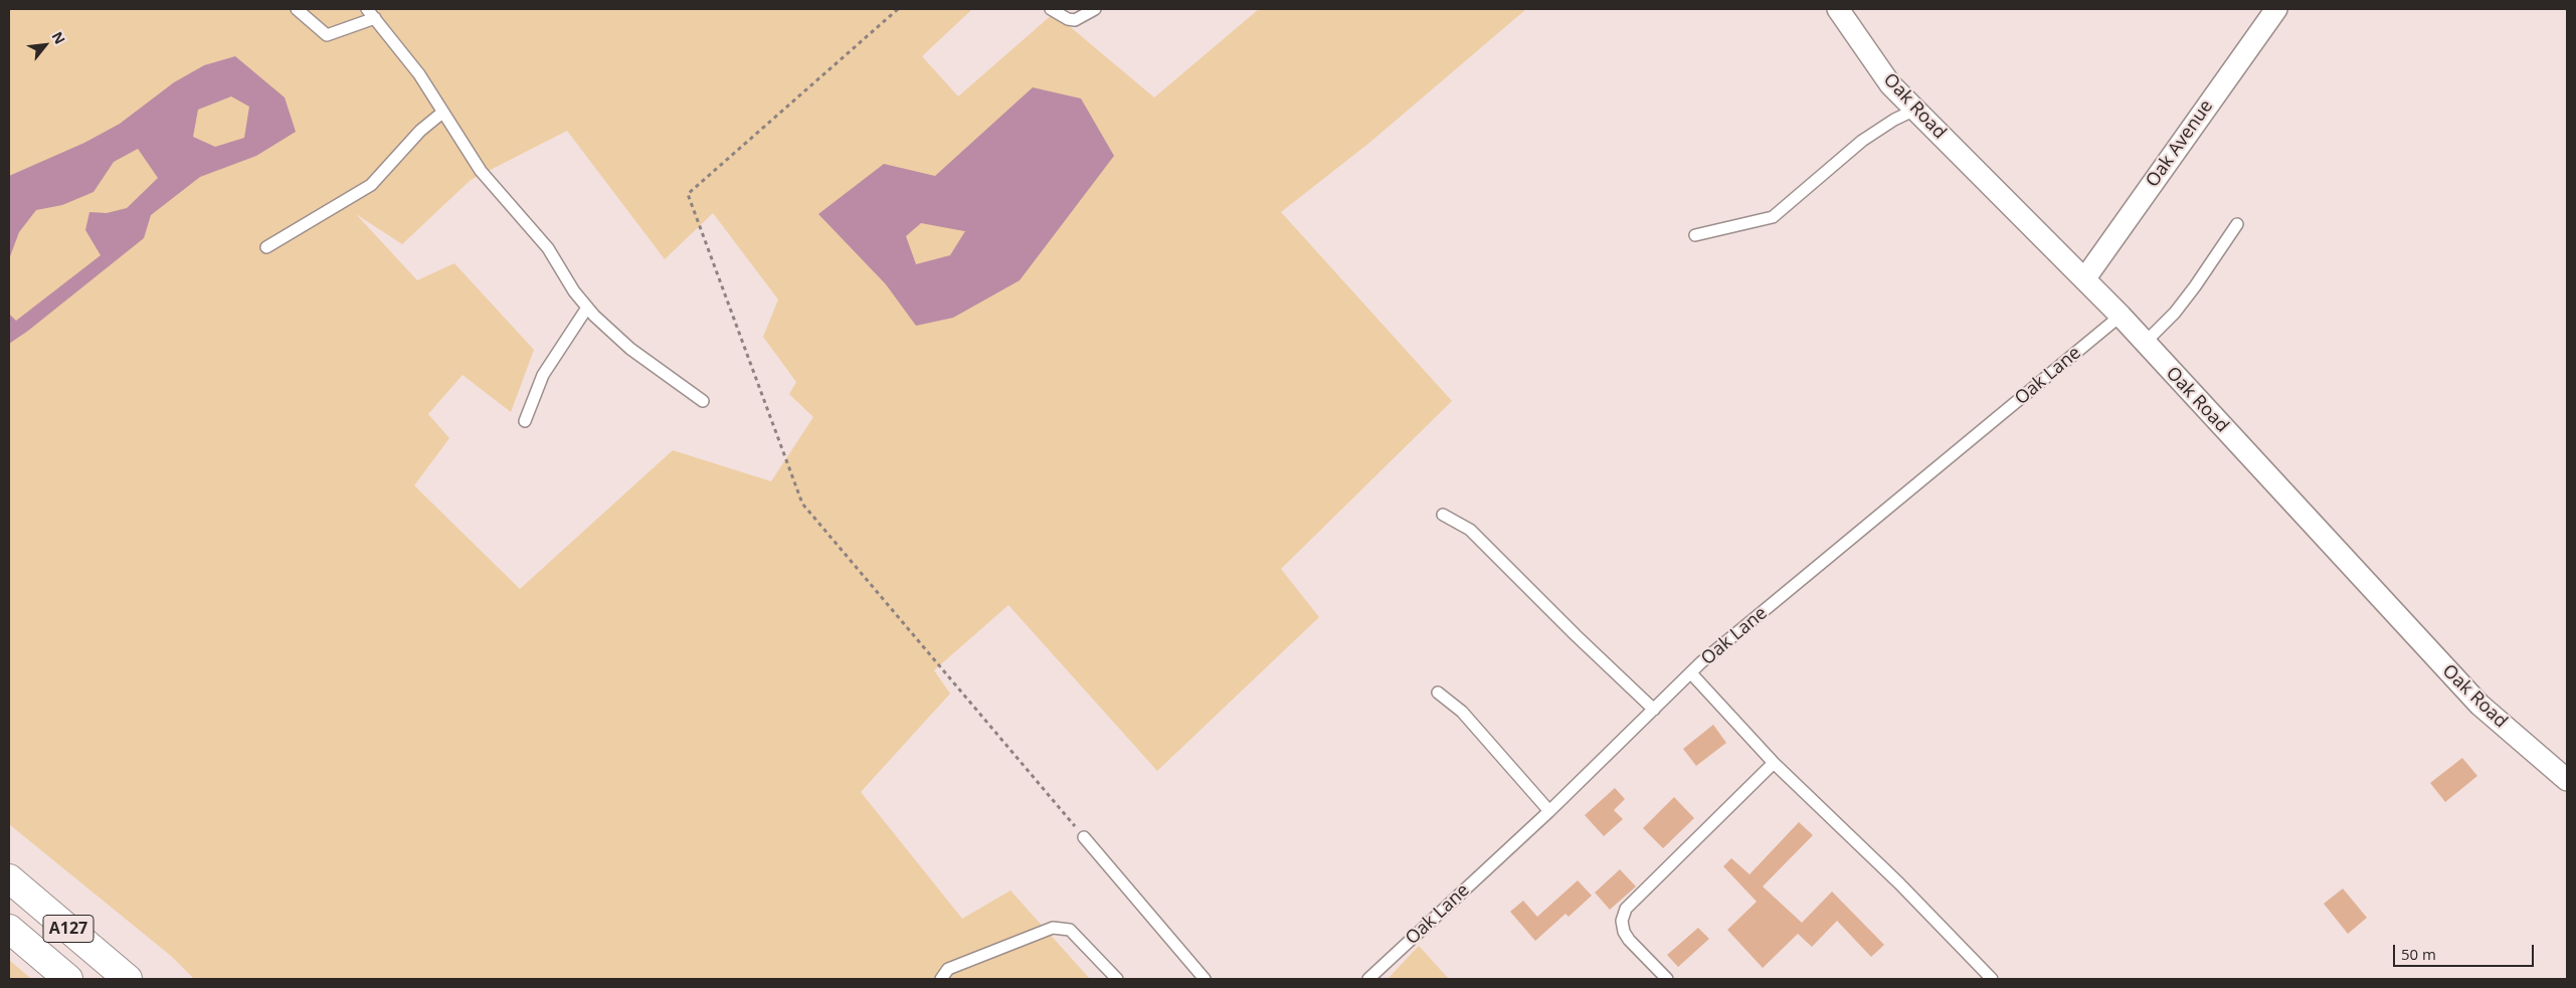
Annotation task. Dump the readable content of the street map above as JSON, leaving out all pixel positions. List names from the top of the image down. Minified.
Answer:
{"streets":{"highway":["A127"],"street":["Oak Road","Oak Avenue"],"lane":["Oak Lane"]},"crossings":[["Oak Road","Oak Avenue"],["Oak Road","Oak Lane"]],"scale_bar":"50 m","north":"top right"}
